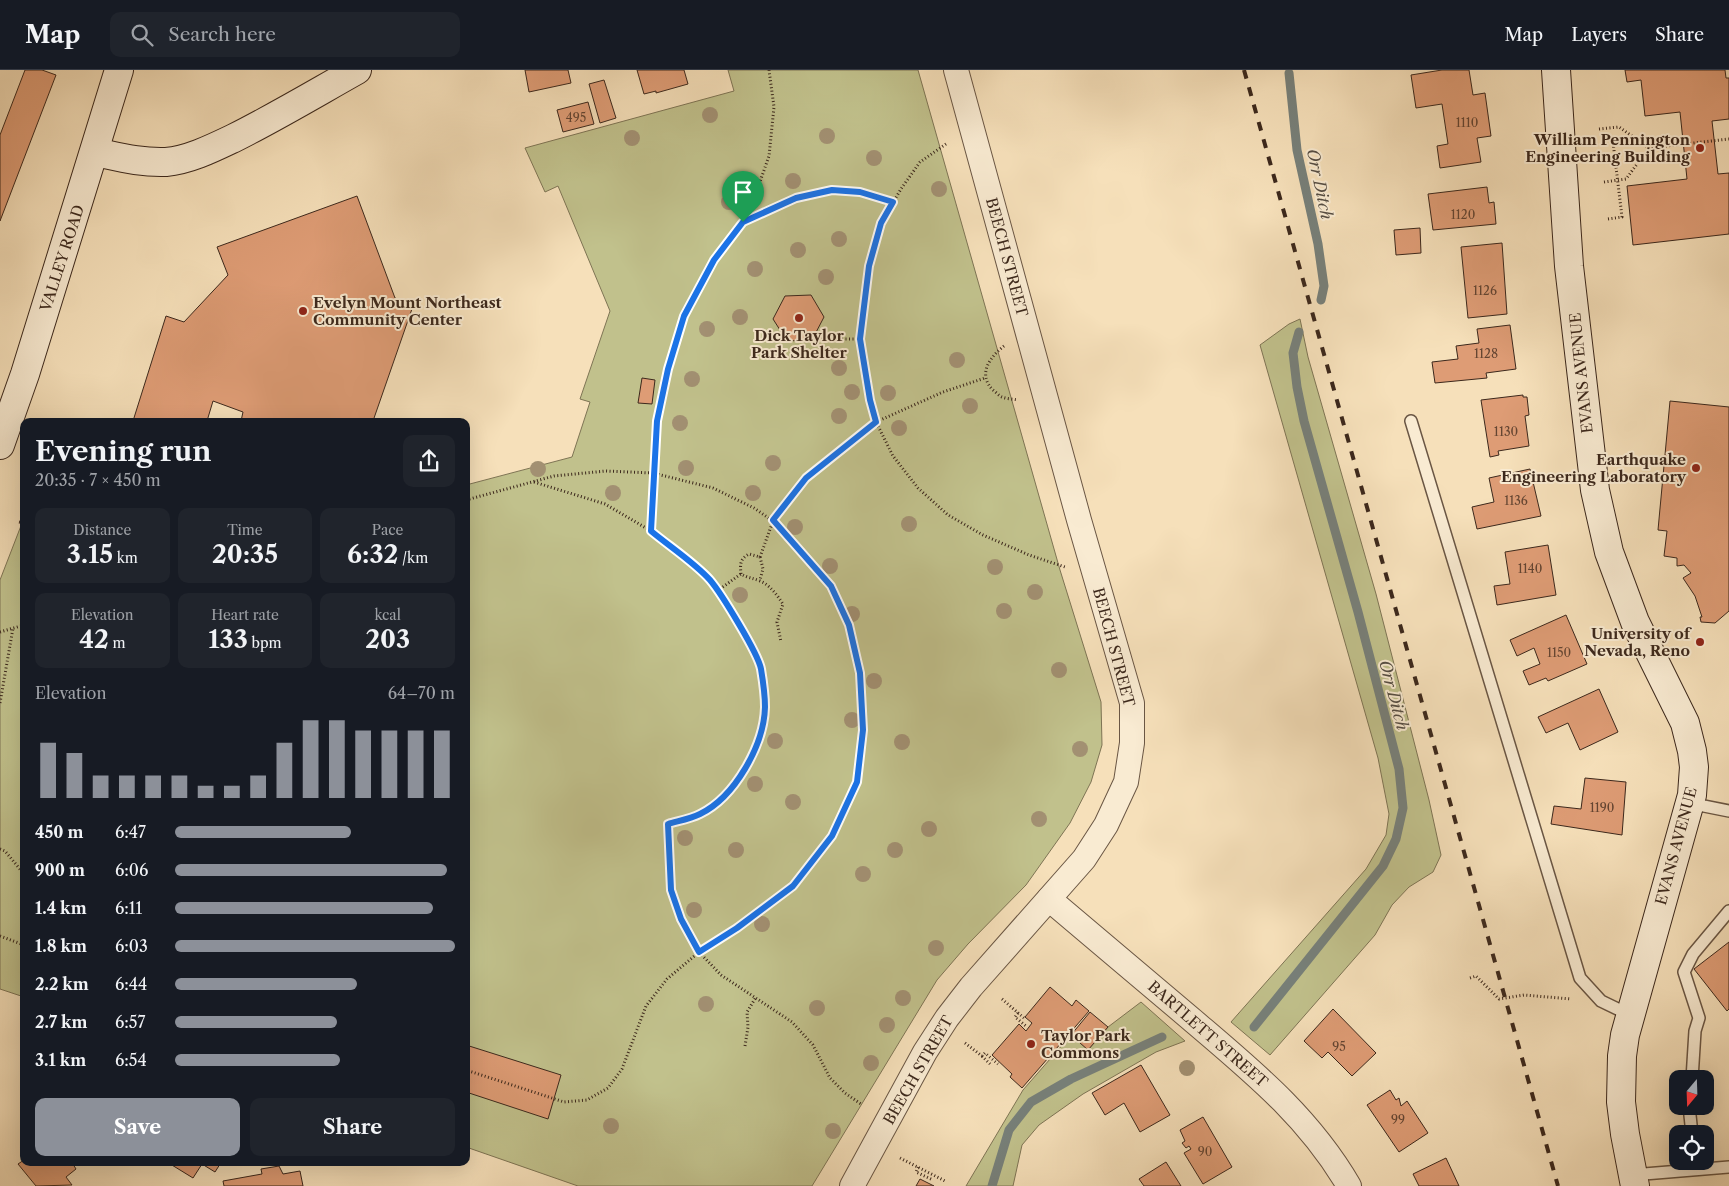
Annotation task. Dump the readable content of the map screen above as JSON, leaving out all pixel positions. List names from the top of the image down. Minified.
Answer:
{"streets":{"street":["BEECH STREET","VALLEY ROAD","EVANS AVENUE","BARTLETT STREET"]},"crossings":[["BEECH STREET","BARTLETT STREET"]],"water":["Orr Ditch"],"places":["William Pennington Engineering Building","Evelyn Mount Northeast Community Center","Dick Taylor Park Shelter","Earthquake Engineering Laboratory","University of Nevada, Reno","Taylor Park Commons"],"house_numbers":["495","1110","1120","1126","1128","1130","1136","1140","1150","1190","95","99","90"],"north":"bottom","page":{"header":"Map","search":"Search here","nav":["Map","Layers","Share"],"heading":["Evening run","20:35 · 7 × 450 m"],"stats":[["Distance","3.15 km"],["Time","20:35"],["Pace","6:32 /km"],["Elevation","42 m"],["Heart rate","133 bpm"],["kcal","203"]],"chart":["Elevation","64–70 m"],"list":[{"name":"450 m","note":"6:47"},{"name":"900 m","note":"6:06"},{"name":"1.4 km","note":"6:11"},{"name":"1.8 km","note":"6:03"},{"name":"2.2 km","note":"6:44"},{"name":"2.7 km","note":"6:57"},{"name":"3.1 km","note":"6:54"}],"buttons":["Save","Share"]}}
